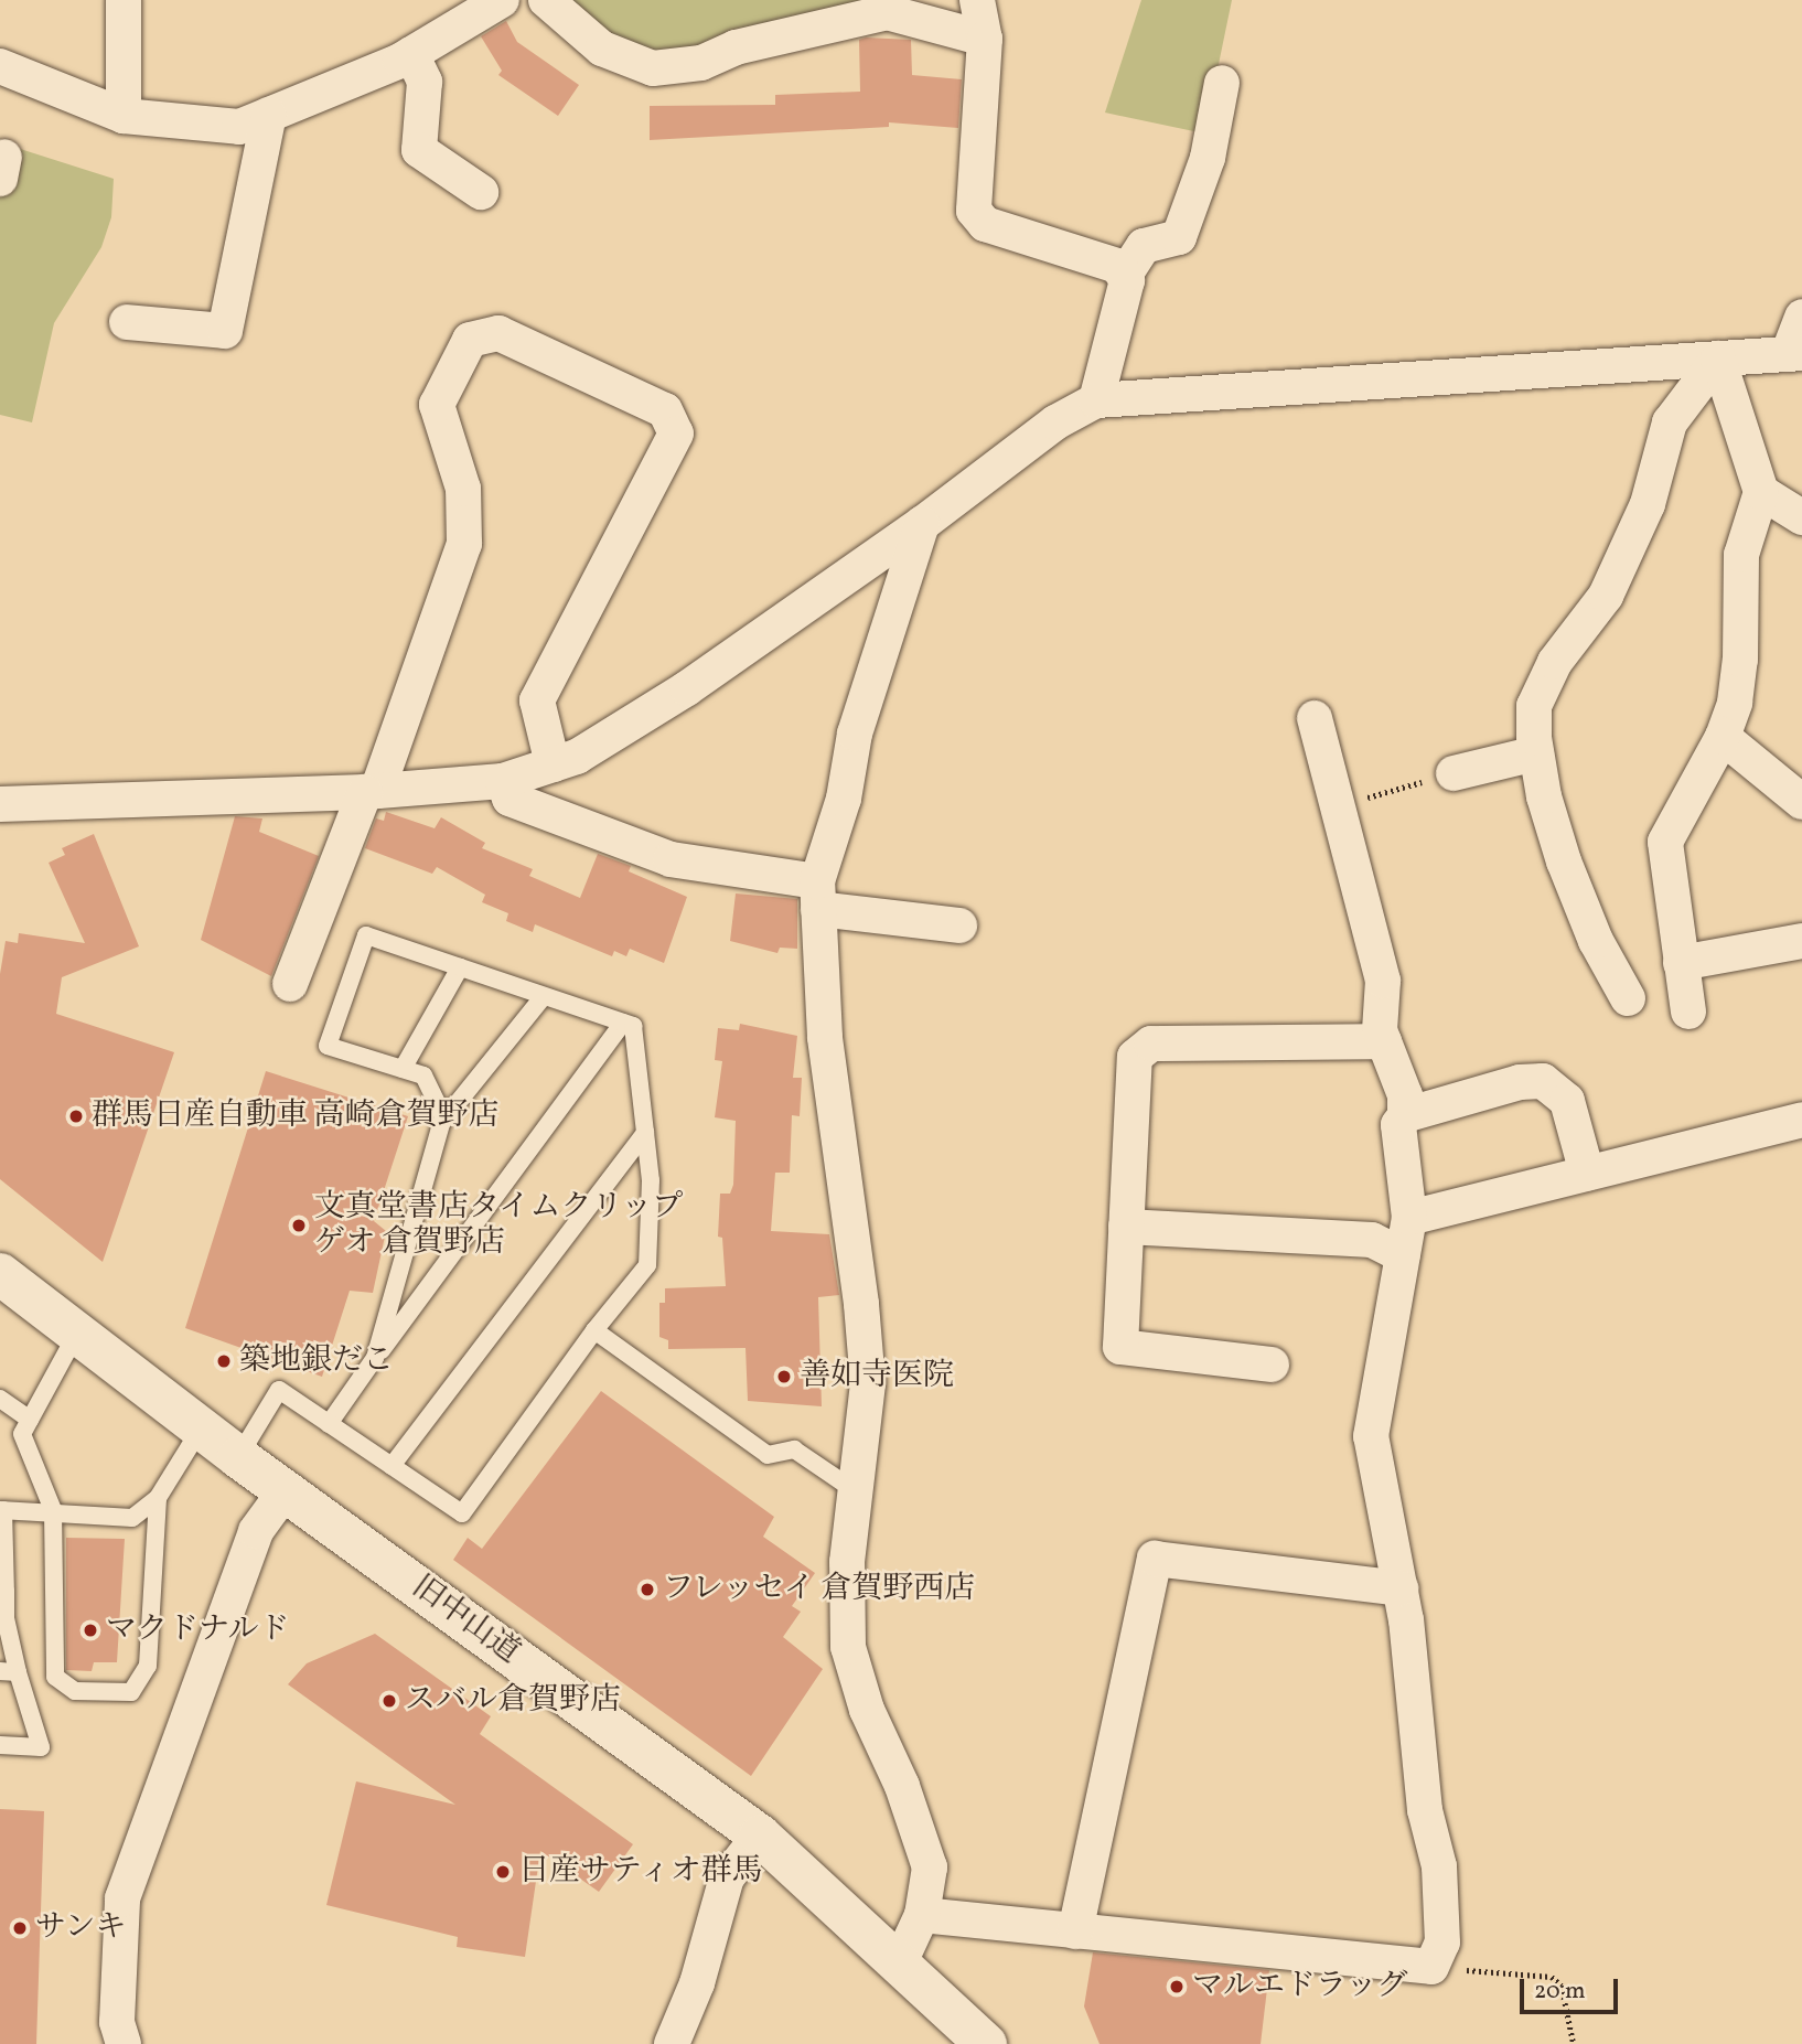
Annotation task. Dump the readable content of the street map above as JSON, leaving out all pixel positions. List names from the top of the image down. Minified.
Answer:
{"streets":{"main road":["旧中山道"]},"places":["群馬日産自動車 高崎倉賀野店","文真堂書店タイムクリップ ゲオ 倉賀野店","築地銀だこ","善如寺医院","フレッセイ 倉賀野西店","マクドナルド","スバル倉賀野店","日産サティオ群馬","サンキ","マルエドラッグ"],"scale_bar":"20 m"}
